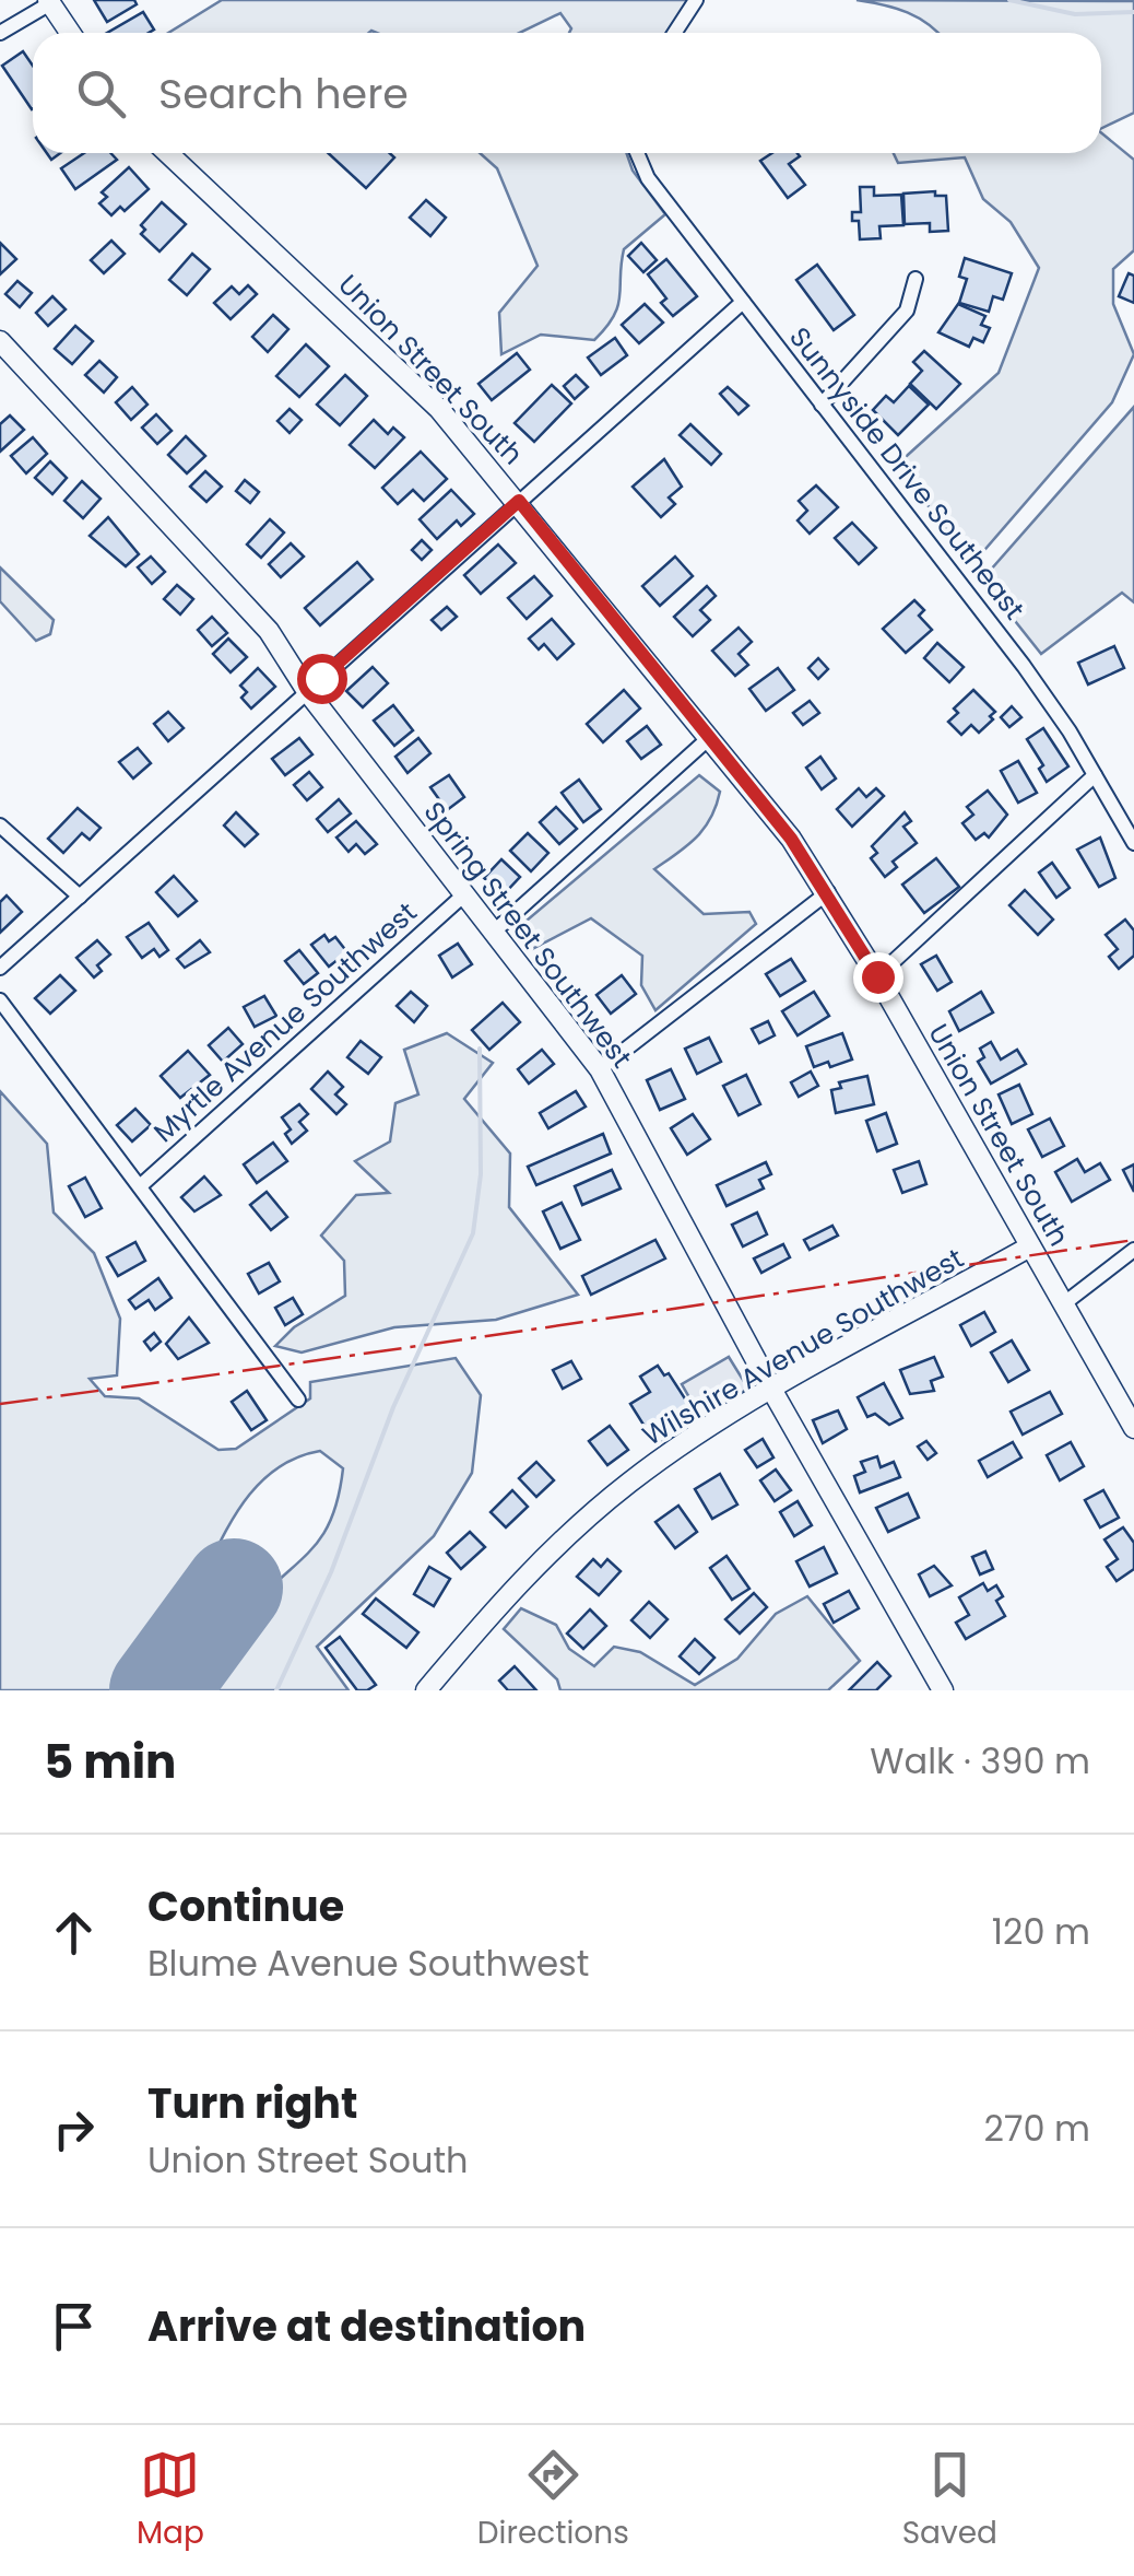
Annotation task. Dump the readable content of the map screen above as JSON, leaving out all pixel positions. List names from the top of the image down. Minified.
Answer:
{"streets":{"street":["Union Street South","Sunnyside Drive Southeast","Spring Street Southwest","Myrtle Avenue Southwest","Wilshire Avenue Southwest"]},"crossings":[["Union Street South","Wilshire Avenue Southwest"],["Spring Street Southwest","Myrtle Avenue Southwest"],["Spring Street Southwest","Wilshire Avenue Southwest"]],"page":{"search":"Search here","heading":["5 min","Walk · 390 m"],"list":[["Continue","Blume Avenue Southwest","120 m"],["Turn right","Union Street South","270 m"],"Arrive at destination"],"nav":["Map","Directions","Saved"]}}
